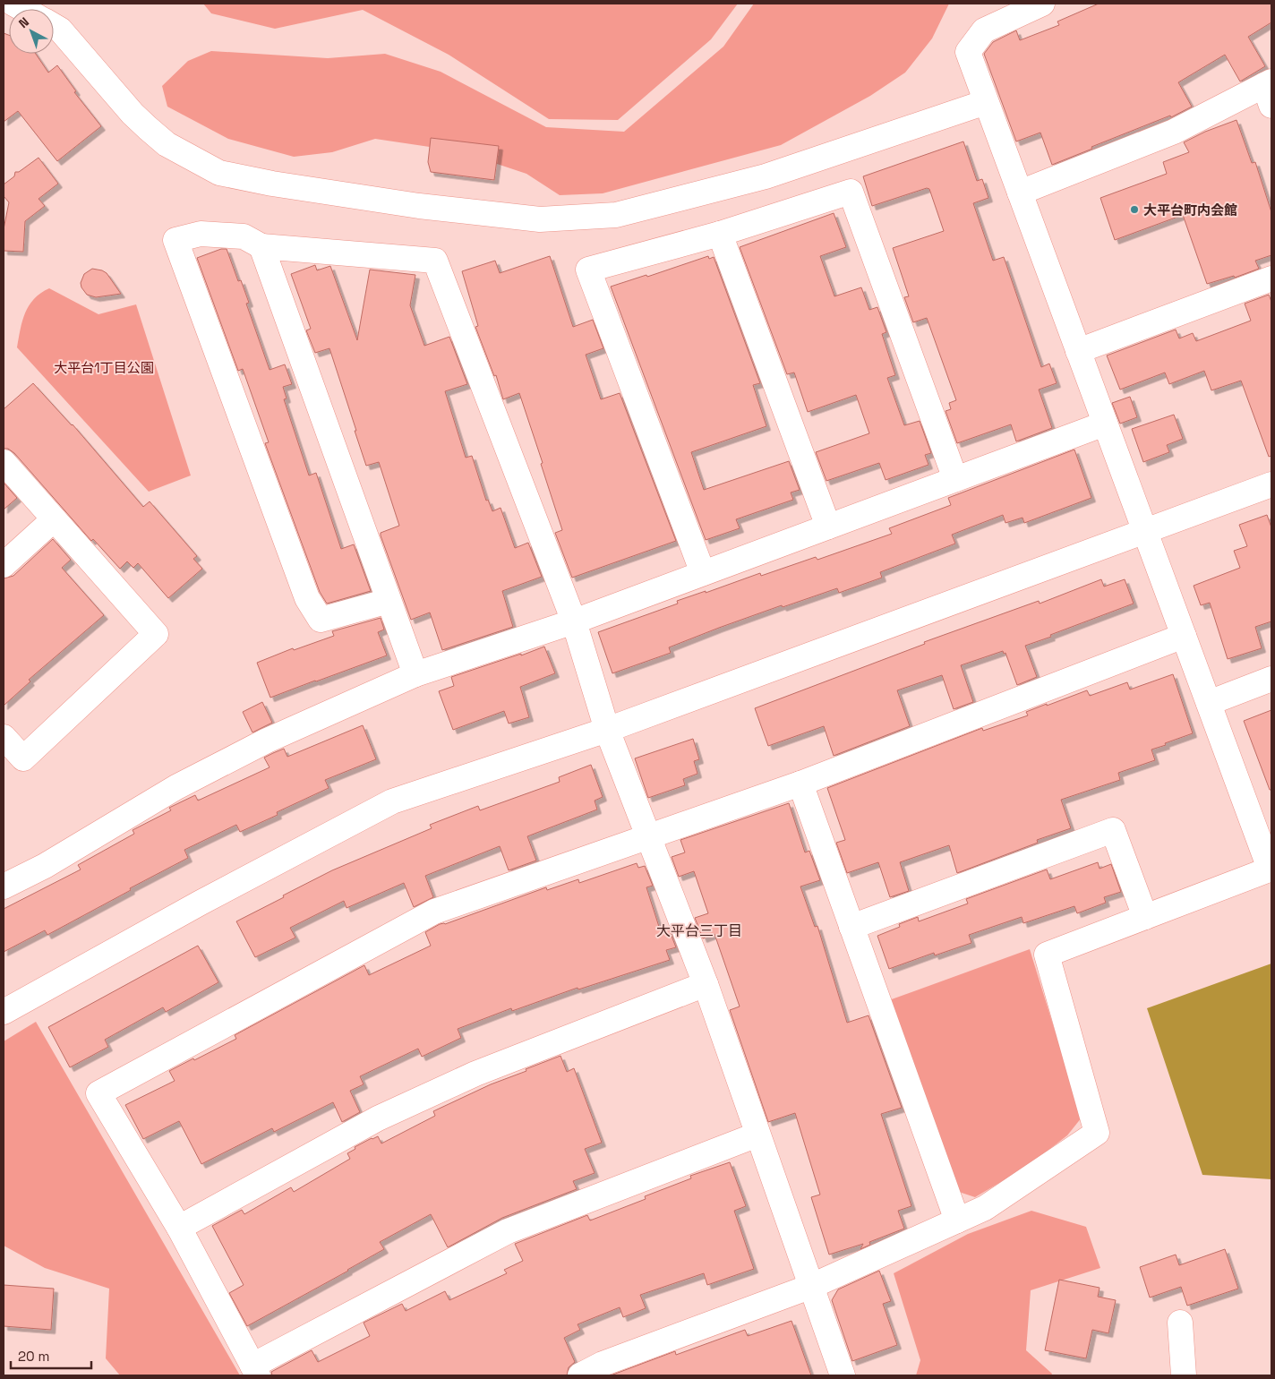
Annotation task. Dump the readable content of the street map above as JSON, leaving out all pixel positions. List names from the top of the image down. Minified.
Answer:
{"districts":["大平台三丁目"],"parks":["大平台1丁目公園"],"places":["大平台町内会館"],"scale_bar":"20 m","north":"top left"}
